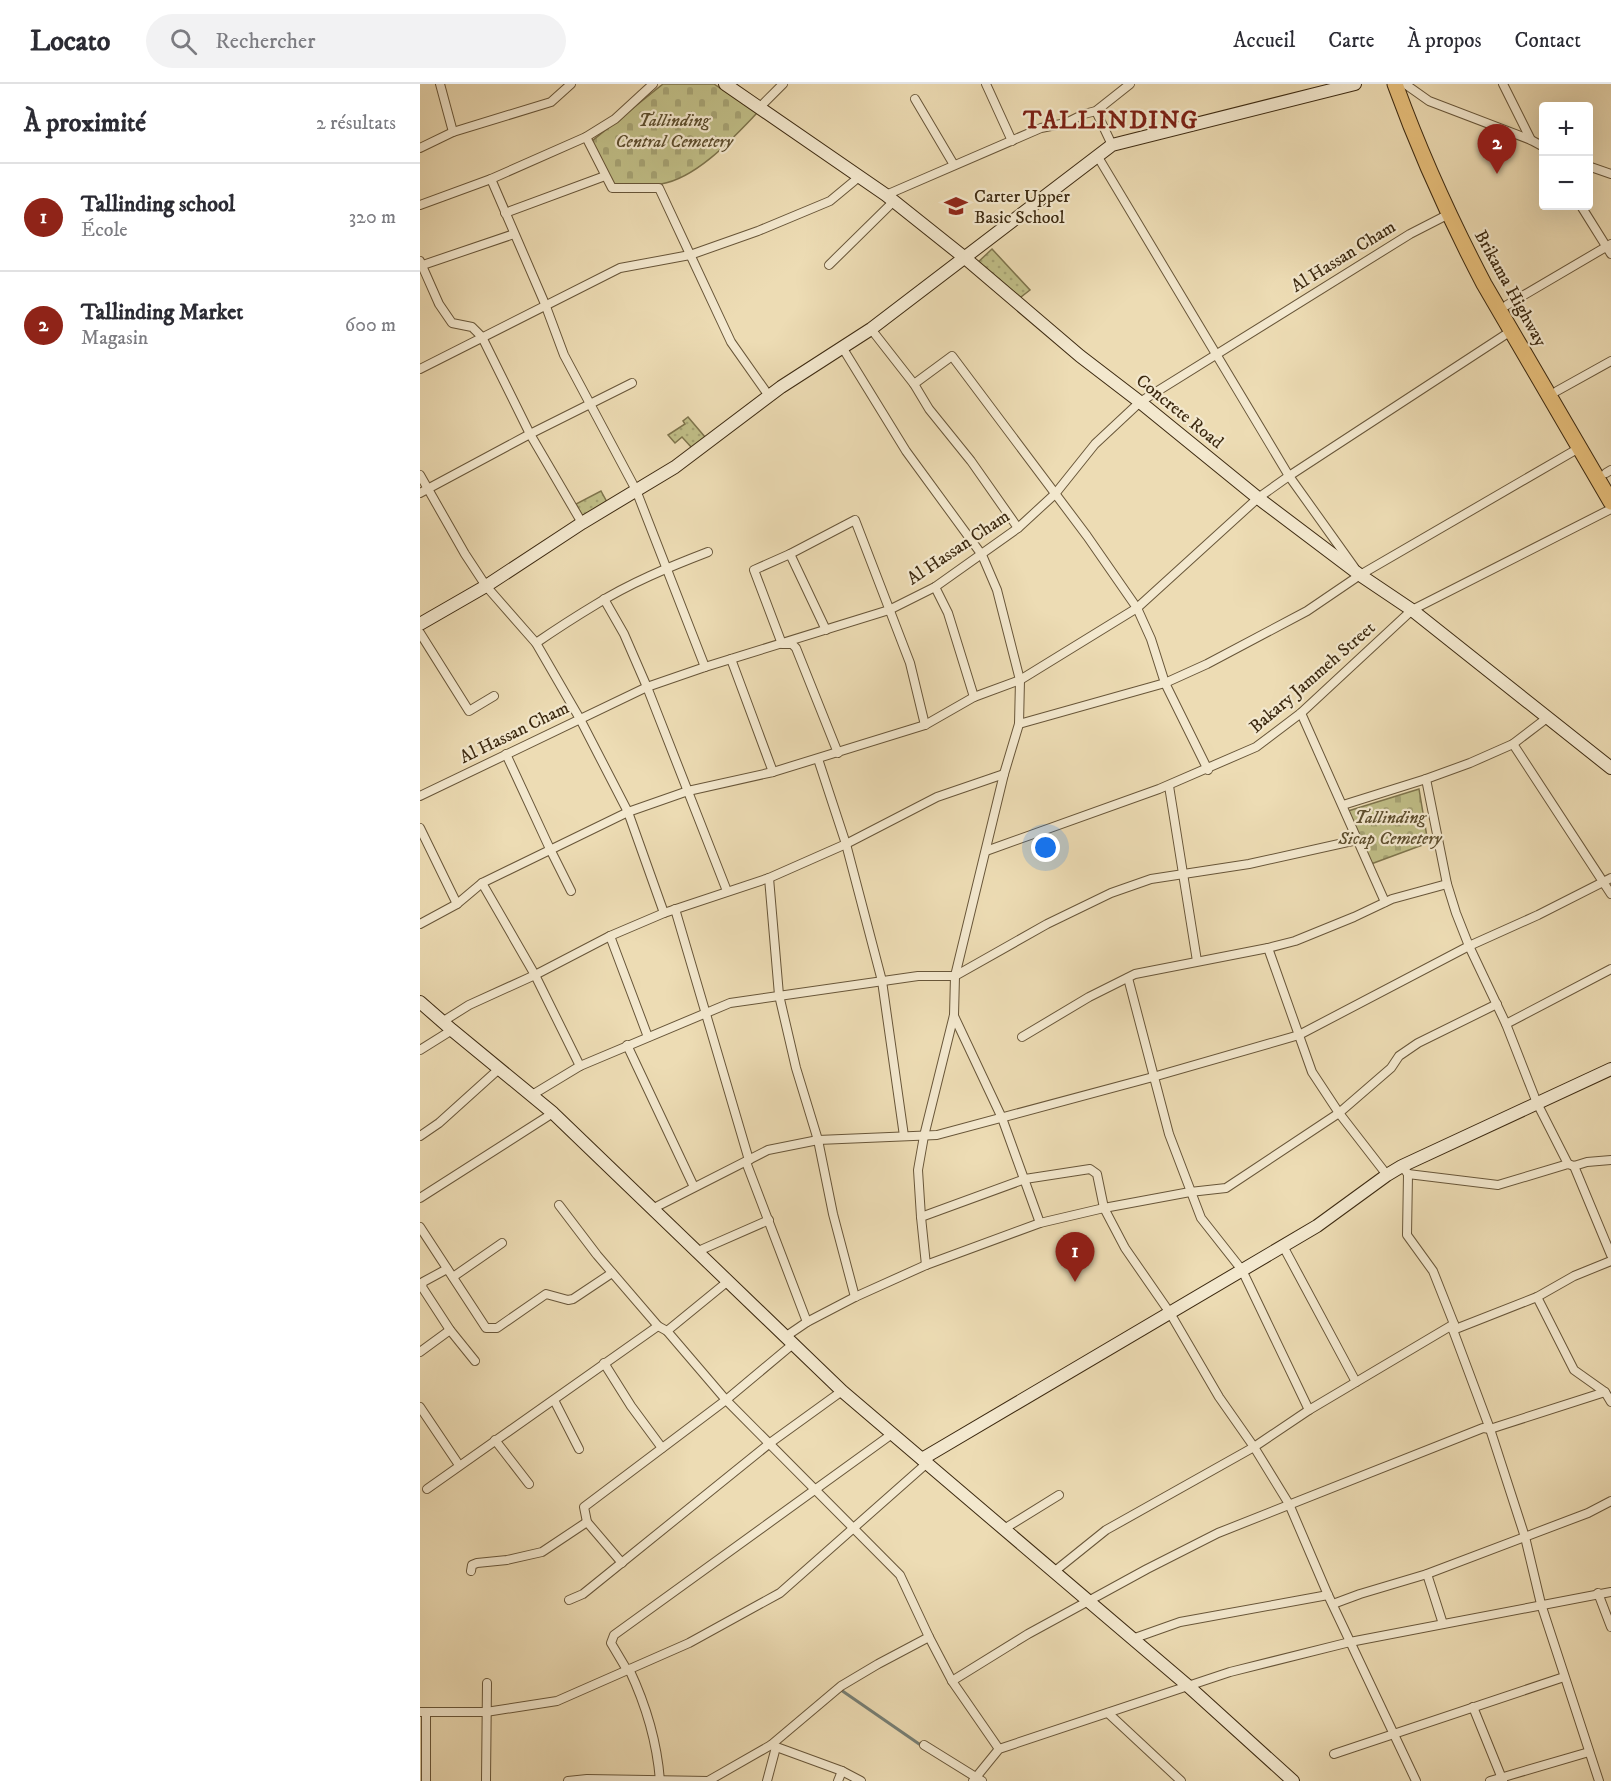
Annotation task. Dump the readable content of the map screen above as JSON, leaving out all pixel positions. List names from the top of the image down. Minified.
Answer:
{"streets":{"highway":["Brikama Highway"],"street":["Al Hassan Cham","Concrete Road","Bakary Jammeh Street"]},"crossings":[["Al Hassan Cham","Brikama Highway"],["Al Hassan Cham","Concrete Road"],["Concrete Road","Bakary Jammeh Street"]],"districts":["TALLINDING"],"parks":["Tallinding Central Cemetery","Tallinding Sicap Cemetery"],"places":{"school or university":["Carter Upper Basic School"]},"page":{"header":"Locato","search":"Rechercher","nav":["Accueil","Carte","À propos","Contact"],"heading":["À proximité","2 résultats"],"map_buttons":["+","−"],"pins":["2","1"],"list":[{"mark":"1","name":"Tallinding school","note":"École","value":"320 m"},{"mark":"2","name":"Tallinding Market","note":"Magasin","value":"600 m"}]}}
